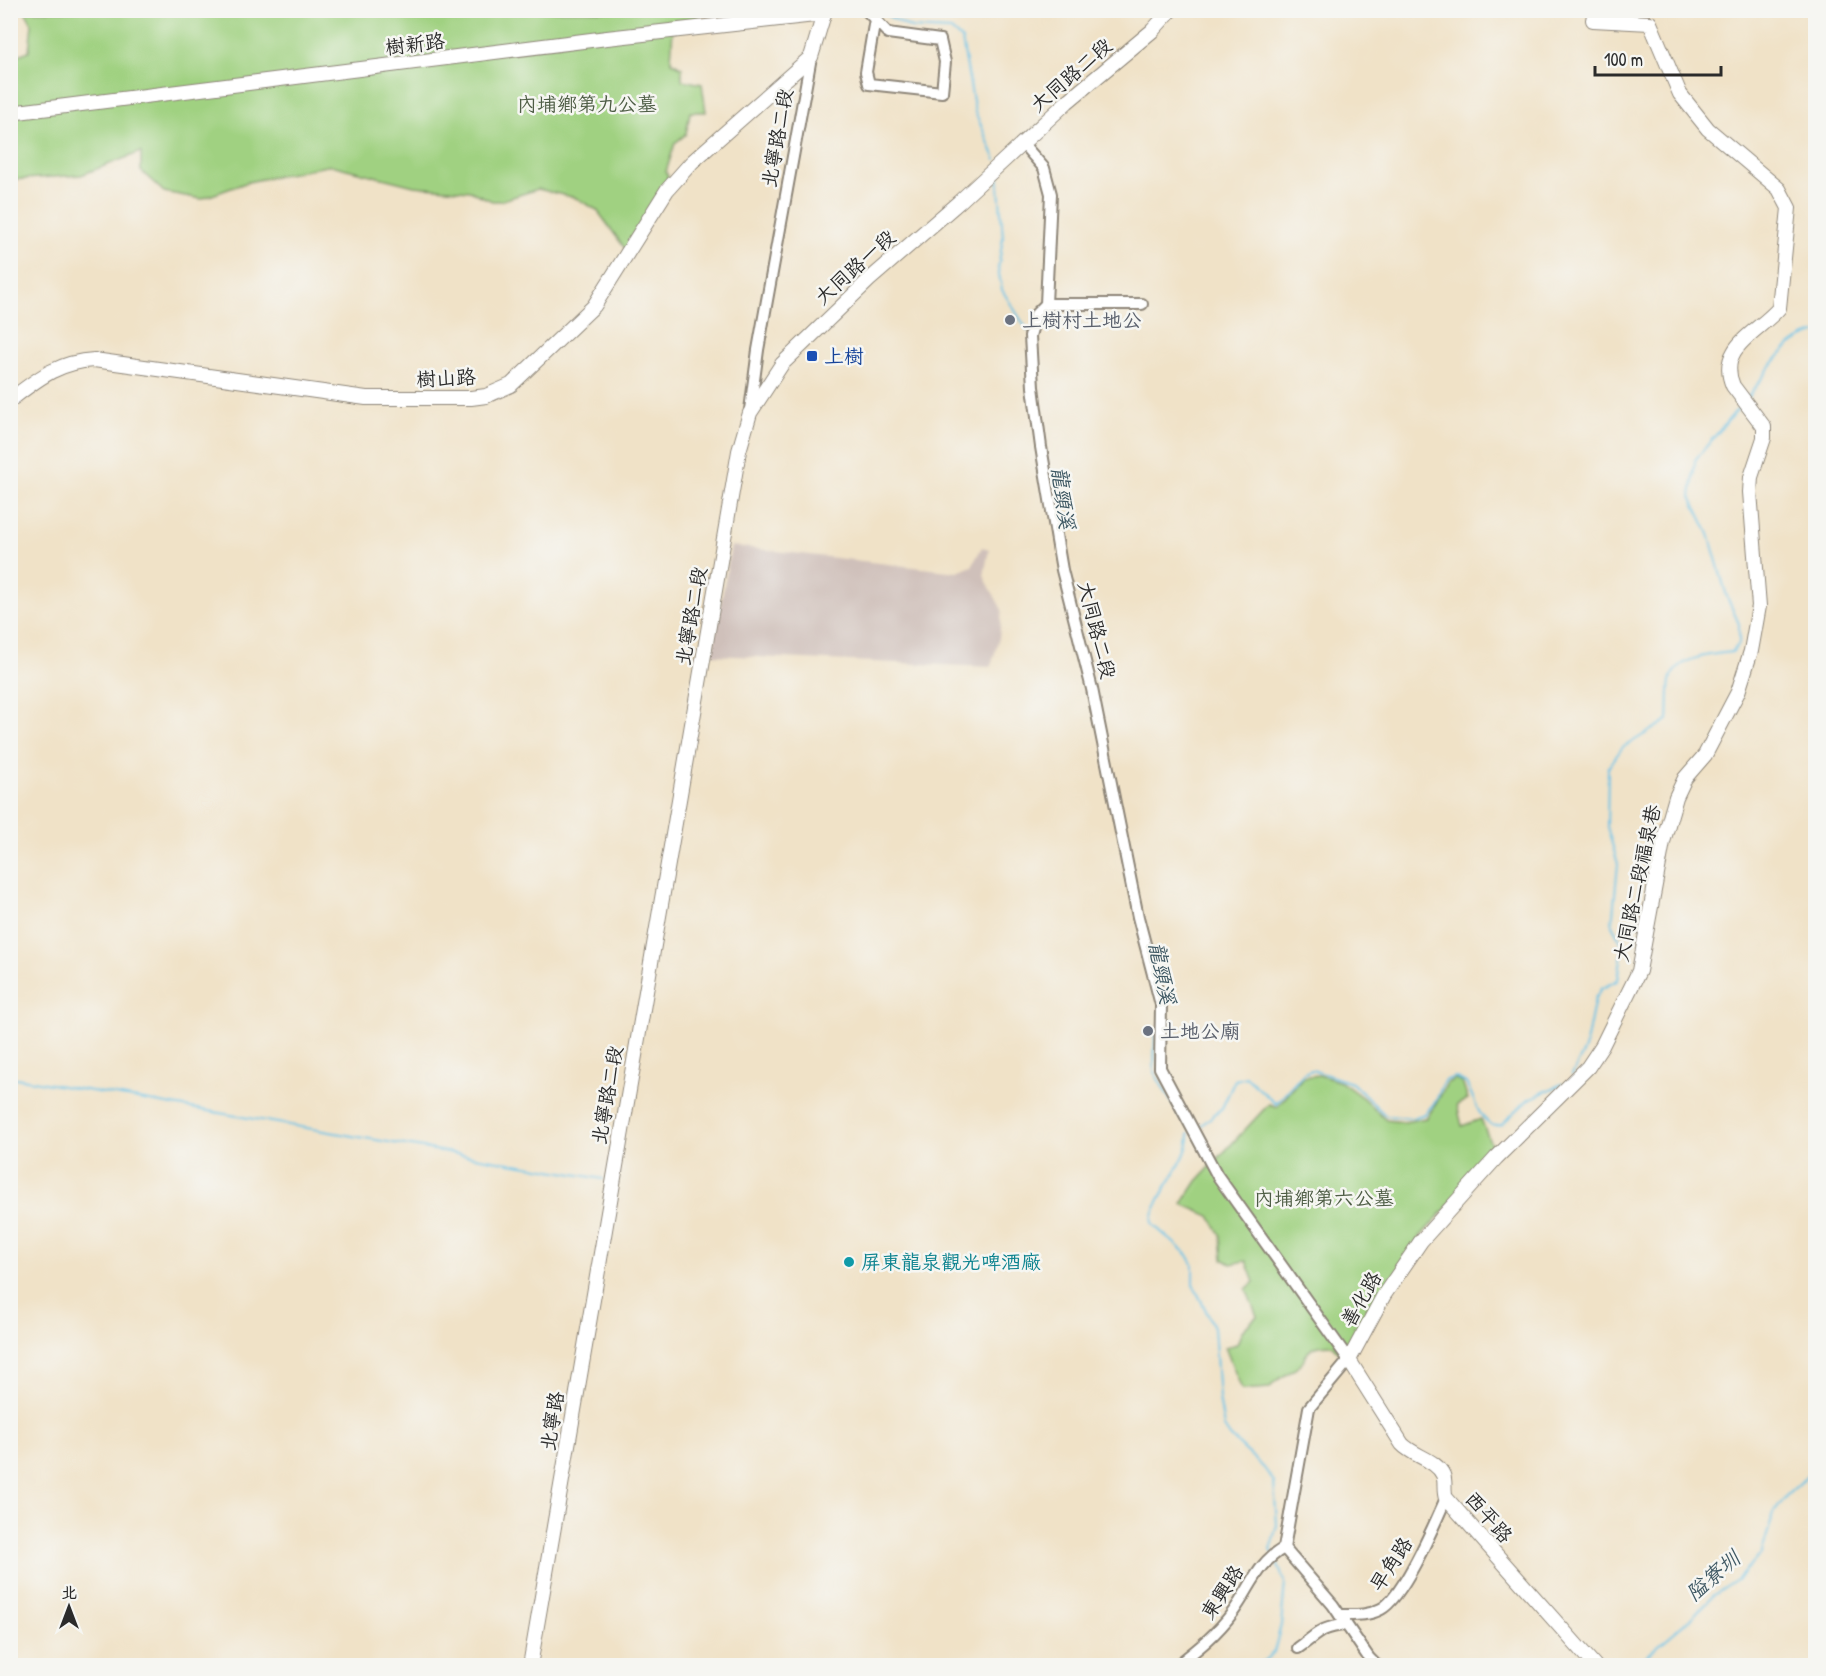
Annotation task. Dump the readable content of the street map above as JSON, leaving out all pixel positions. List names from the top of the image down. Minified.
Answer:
{"streets":{"street":["樹新路","大同路二段","北寧路二段","大同路一段","樹山路","大同路二段福泉巷","善化路","北寧路","西平路","早角路","東興路"]},"crossings":[["大同路二段","大同路一段"],["大同路二段","善化路"],["大同路二段","西平路"],["北寧路二段","大同路一段"],["北寧路二段","樹山路"],["北寧路二段","北寧路"],["大同路二段福泉巷","善化路"],["善化路","西平路"],["善化路","東興路"],["西平路","早角路"]],"water":["龍頸溪","隘寮圳"],"parks":["內埔鄉第九公墓","內埔鄉第六公墓"],"places":{"other":["上樹村土地公","土地公廟","屏東龍泉觀光啤酒廠"],"transit":["上樹"]},"scale_bar":"100 m","north":"top"}
